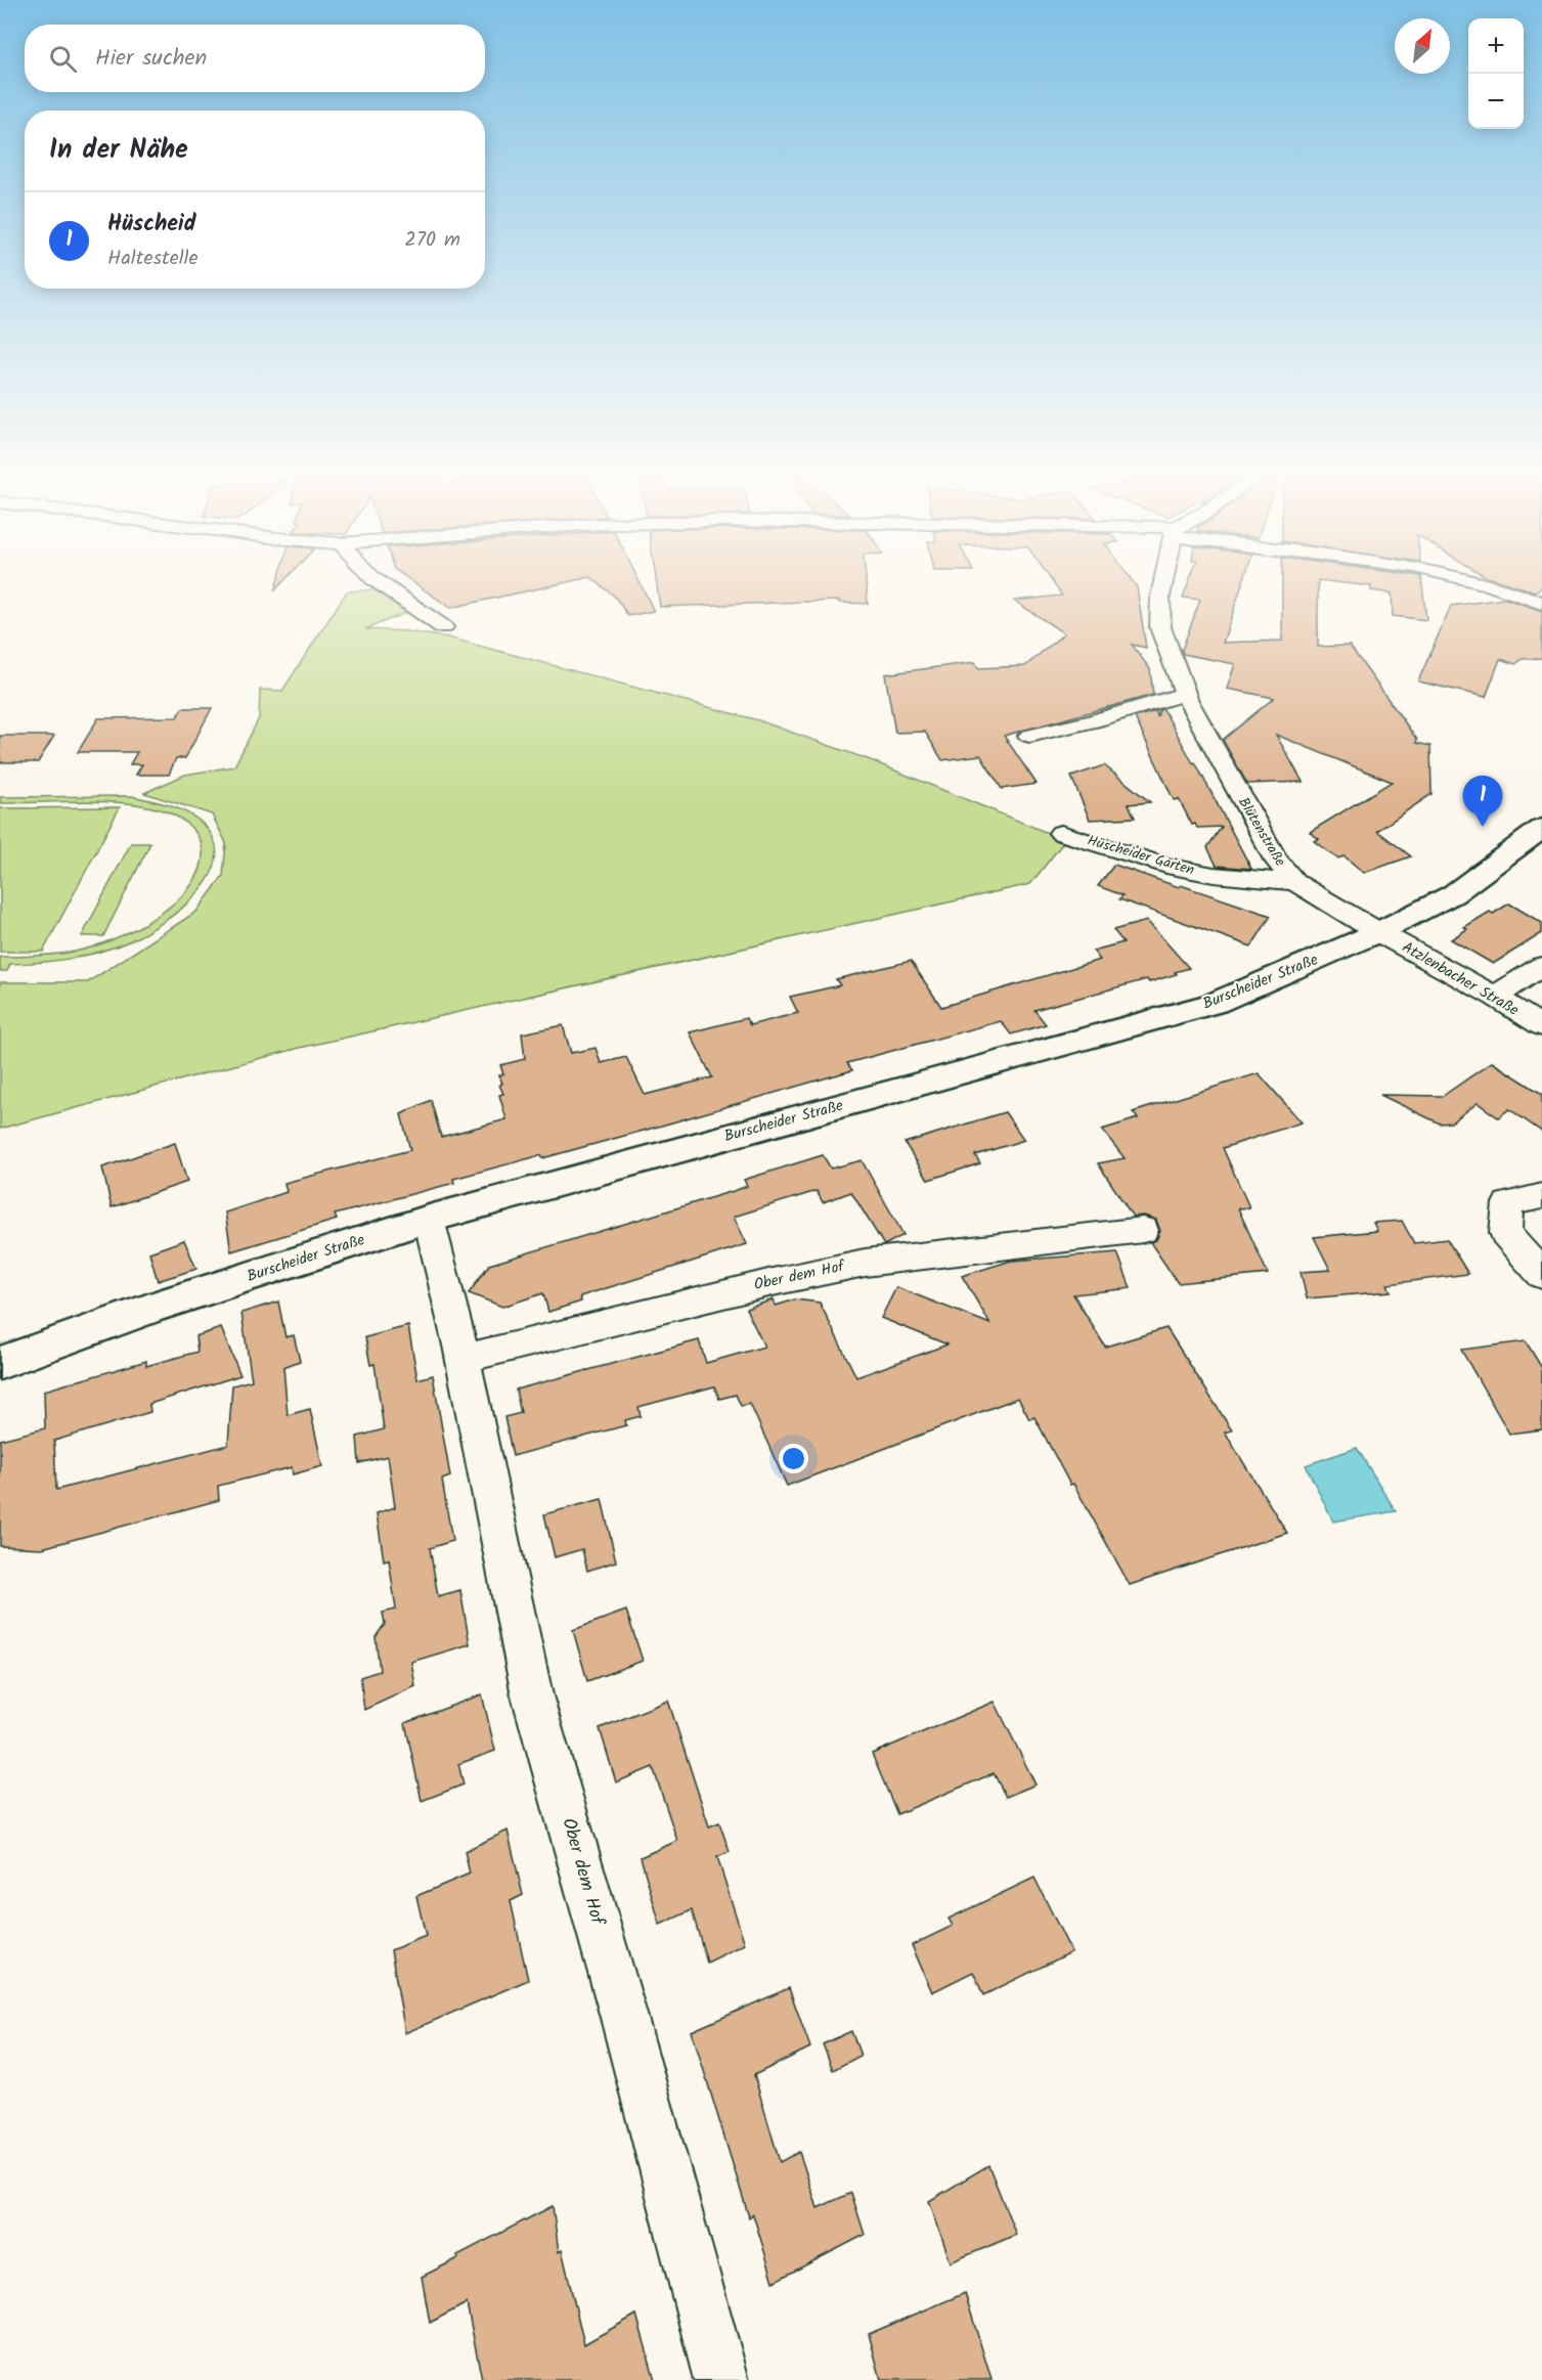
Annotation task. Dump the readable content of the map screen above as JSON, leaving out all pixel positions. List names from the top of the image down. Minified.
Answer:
{"streets":{"main road":["Burscheider Straße"],"street":["Blütenstraße","Hüscheider Gärten","Atzlenbacher Straße","Ober dem Hof"]},"crossings":[["Blütenstraße","Hüscheider Gärten"],["Blütenstraße","Atzlenbacher Straße"],["Blütenstraße","Burscheider Straße"],["Atzlenbacher Straße","Burscheider Straße"],["Burscheider Straße","Ober dem Hof"]],"north":"top right","page":{"map_buttons":["+","−"],"search":"Hier suchen","heading":"In der Nähe","list":[{"mark":"1","name":"Hüscheid","note":"Haltestelle","value":"270 m"}],"pins":"1"}}
